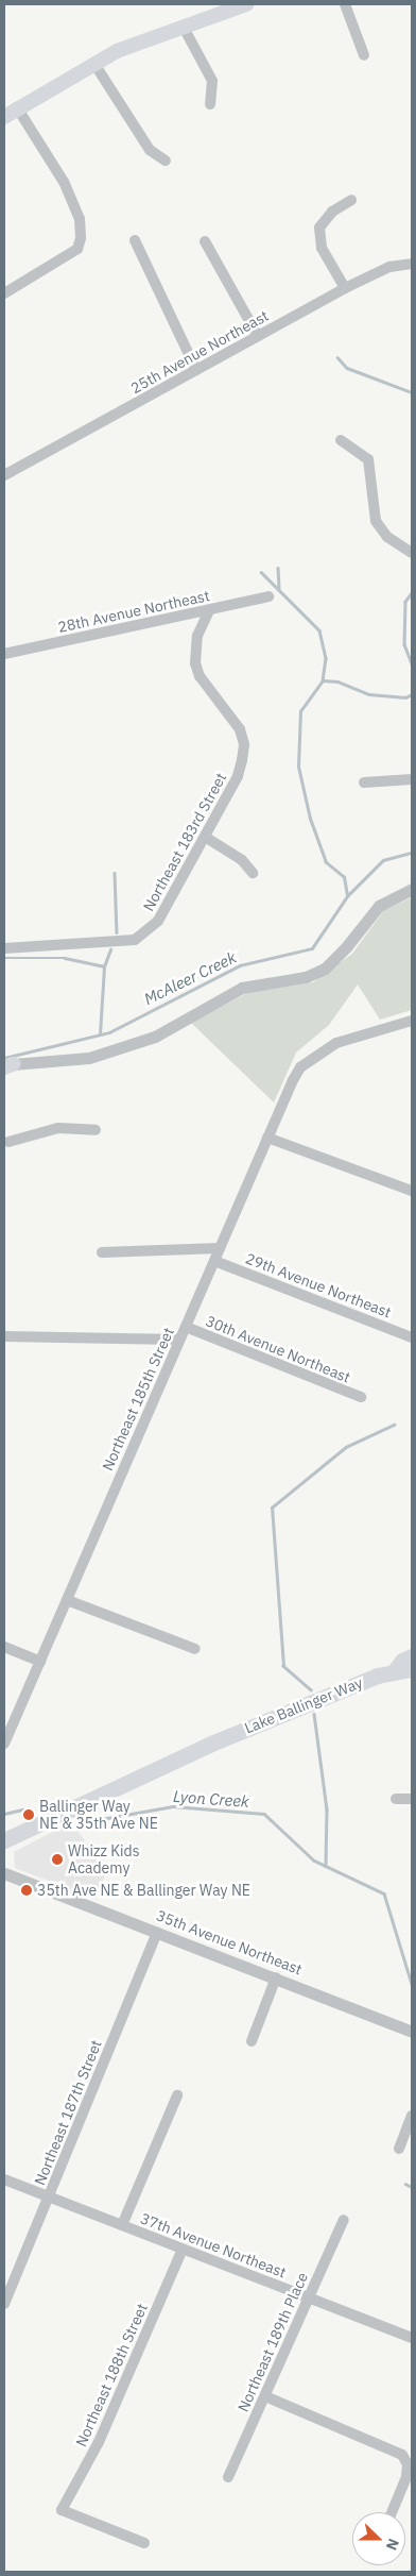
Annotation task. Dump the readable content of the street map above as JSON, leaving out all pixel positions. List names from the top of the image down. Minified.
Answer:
{"streets":{"main road":["Lake Ballinger Way"],"street":["25th Avenue Northeast","28th Avenue Northeast","Northeast 183rd Street","29th Avenue Northeast","30th Avenue Northeast","Northeast 185th Street","35th Avenue Northeast","Northeast 187th Street","37th Avenue Northeast","Northeast 189th Place","Northeast 188th Street"]},"crossings":[["28th Avenue Northeast","Northeast 183rd Street"],["29th Avenue Northeast","Northeast 185th Street"],["30th Avenue Northeast","Northeast 185th Street"],["35th Avenue Northeast","Northeast 187th Street"],["Northeast 187th Street","37th Avenue Northeast"],["37th Avenue Northeast","Northeast 189th Place"],["37th Avenue Northeast","Northeast 188th Street"]],"water":["McAleer Creek","Lyon Creek"],"places":["Ballinger Way NE & 35th Ave NE","Whizz Kids Academy","35th Ave NE & Ballinger Way NE"],"north":"right"}
